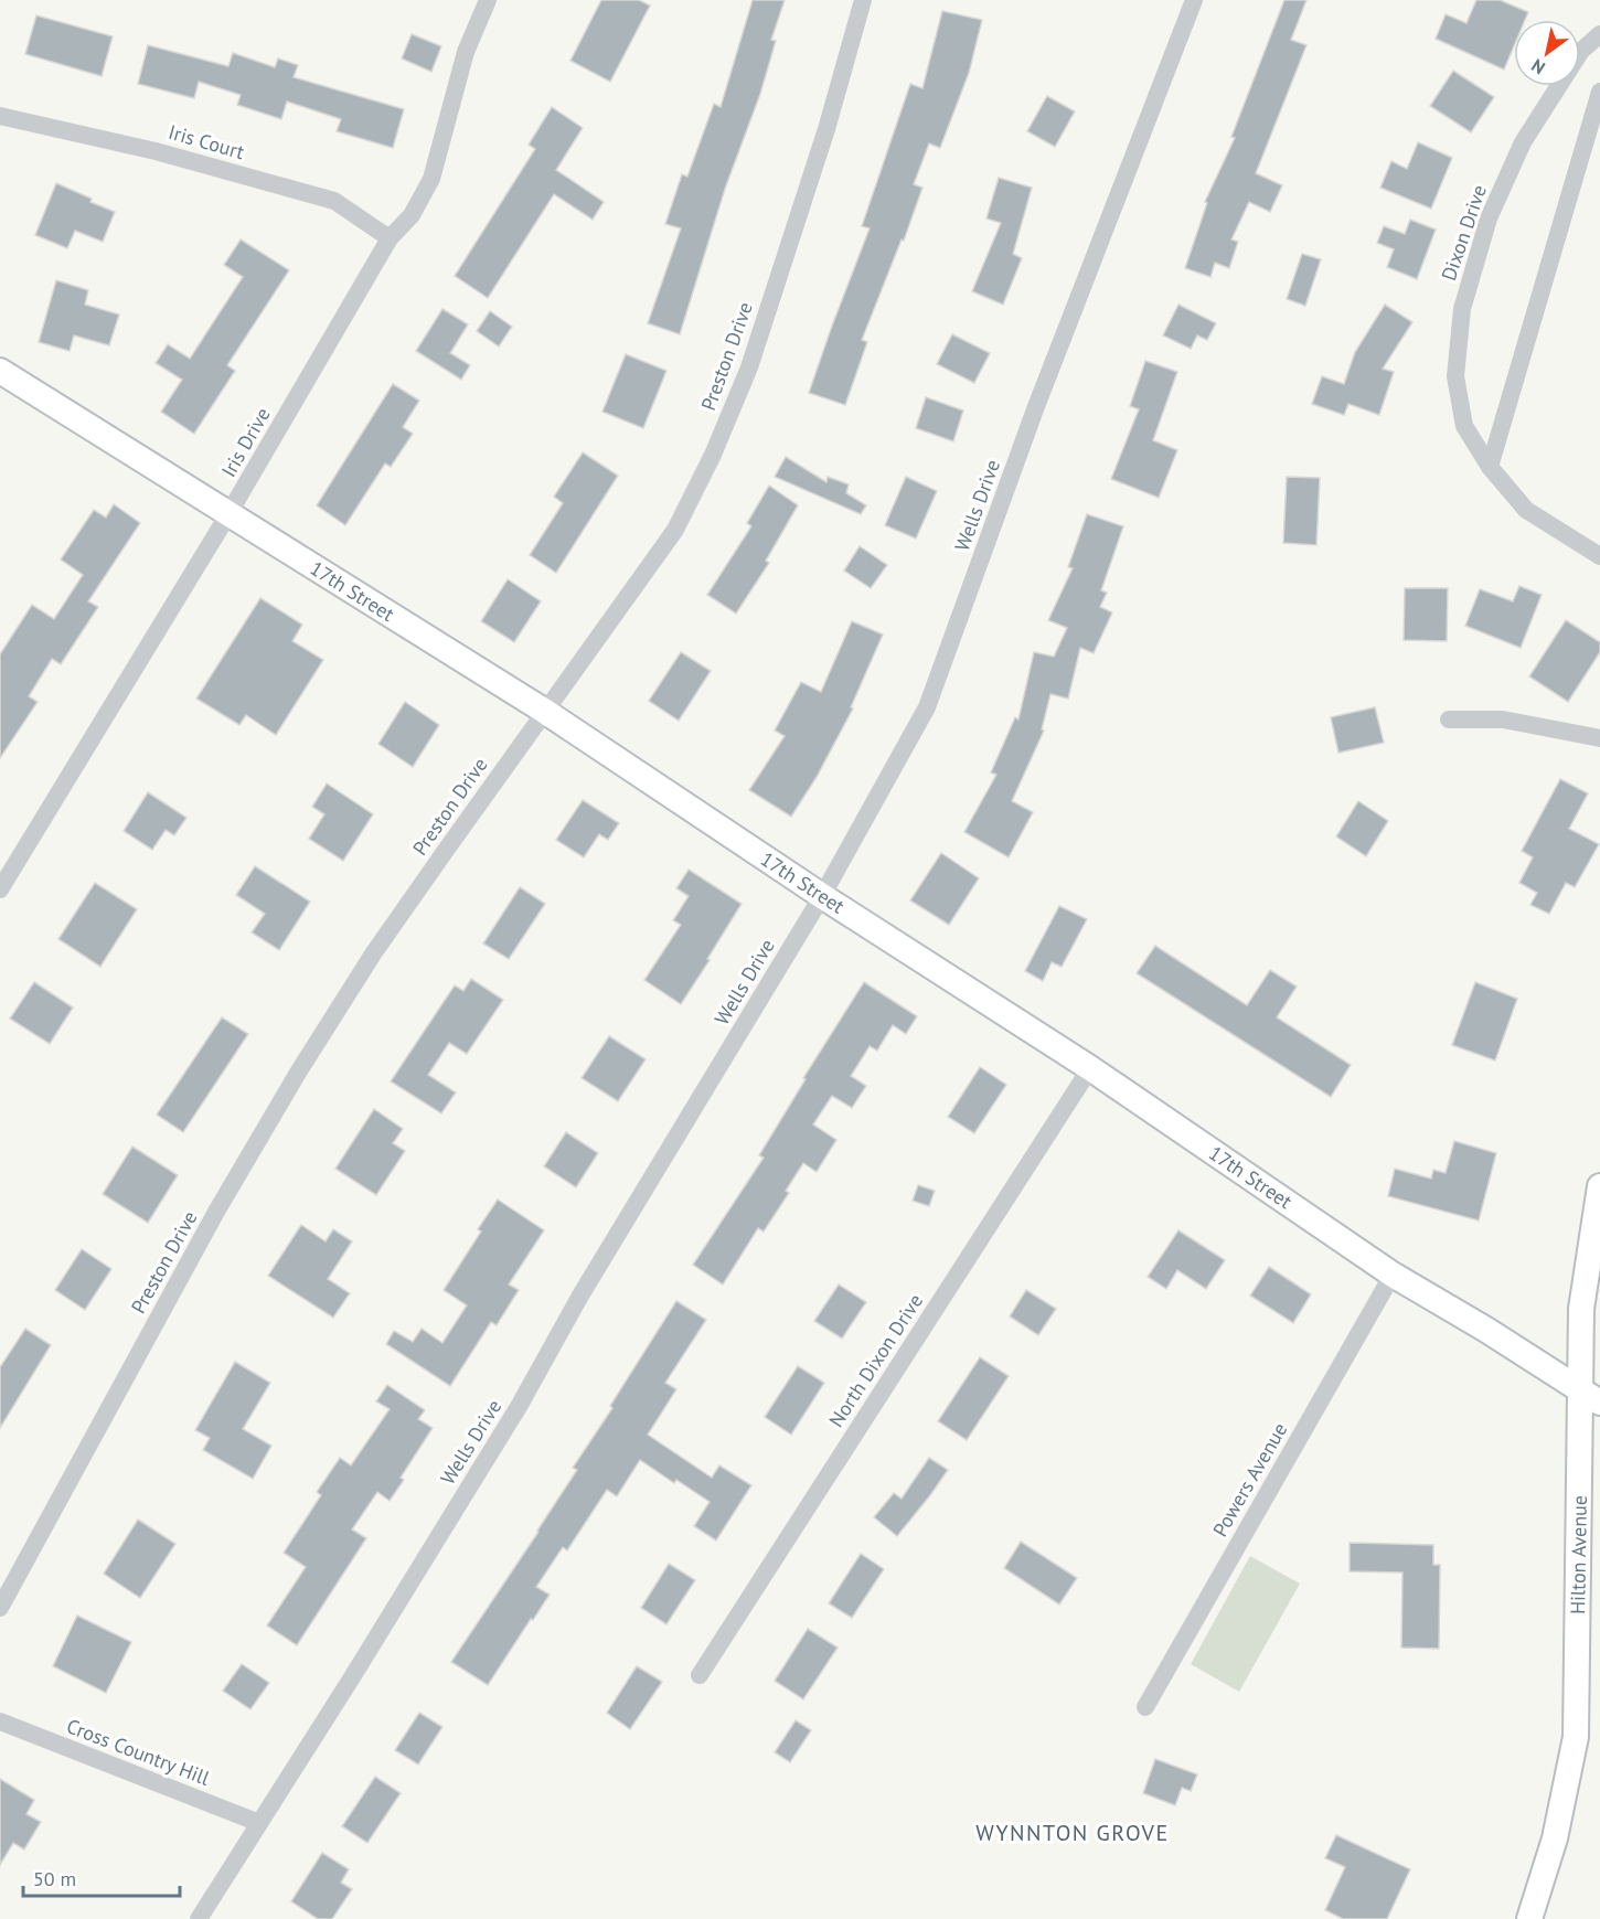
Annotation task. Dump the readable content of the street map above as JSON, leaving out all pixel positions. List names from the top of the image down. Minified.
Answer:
{"streets":{"street":["Iris Court","Dixon Drive","Preston Drive","Iris Drive","Wells Drive","17th Street","North Dixon Drive","Powers Avenue","Hilton Avenue","Cross Country Hill"]},"crossings":[["Iris Court","Iris Drive"],["Preston Drive","17th Street"],["Iris Drive","17th Street"],["Wells Drive","17th Street"],["Wells Drive","Cross Country Hill"],["17th Street","North Dixon Drive"],["17th Street","Powers Avenue"],["17th Street","Hilton Avenue"]],"districts":["WYNNTON GROVE"],"scale_bar":"50 m","north":"bottom left"}
